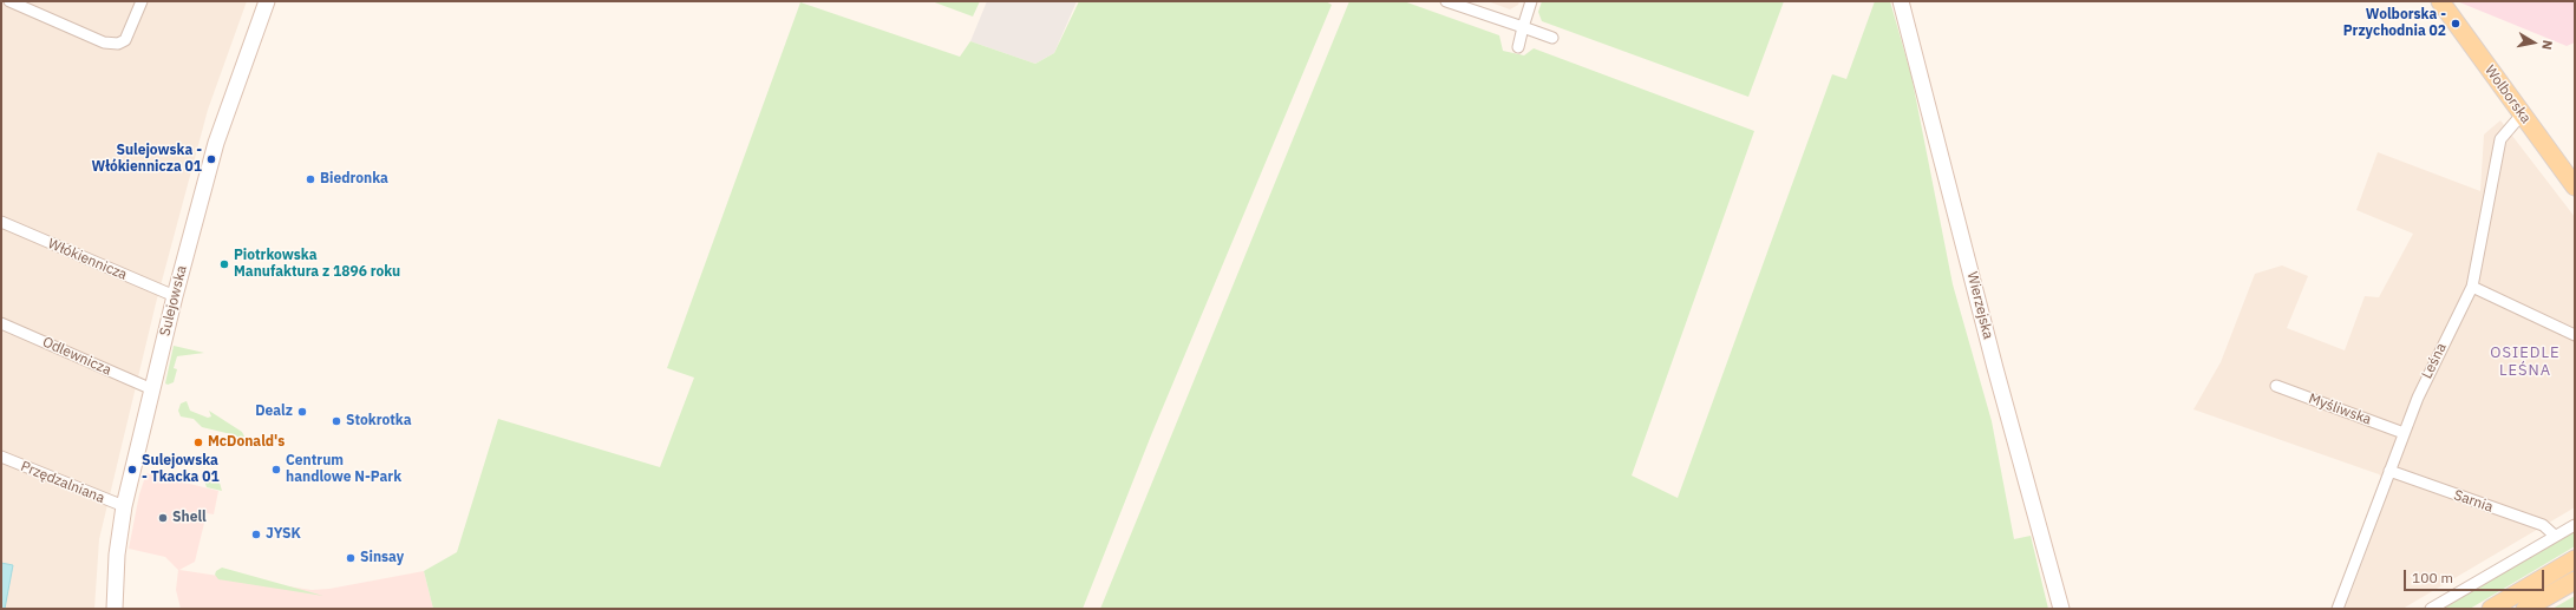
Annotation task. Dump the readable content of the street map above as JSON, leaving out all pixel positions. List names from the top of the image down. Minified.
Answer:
{"streets":{"main road":["Wolborska","Sulejowska","Wierzejska"],"street":["Włókiennicza","Odlewnicza","Leśna","Myśliwska","Przędzalniana","Sarnia"]},"crossings":[["Wolborska","Leśna"],["Włókiennicza","Sulejowska"],["Sulejowska","Odlewnicza"],["Sulejowska","Przędzalniana"],["Leśna","Myśliwska"],["Leśna","Sarnia"]],"districts":["OSIEDLE LEŚNA"],"places":["Wolborska - Przychodnia 02","Sulejowska - Włókiennicza 01","Biedronka","Piotrkowska Manufaktura z 1896 roku","Dealz","Stokrotka","McDonald's","Sulejowska - Tkacka 01","Centrum handlowe N-Park","Shell","JYSK","Sinsay"],"scale_bar":"100 m","north":"right"}
